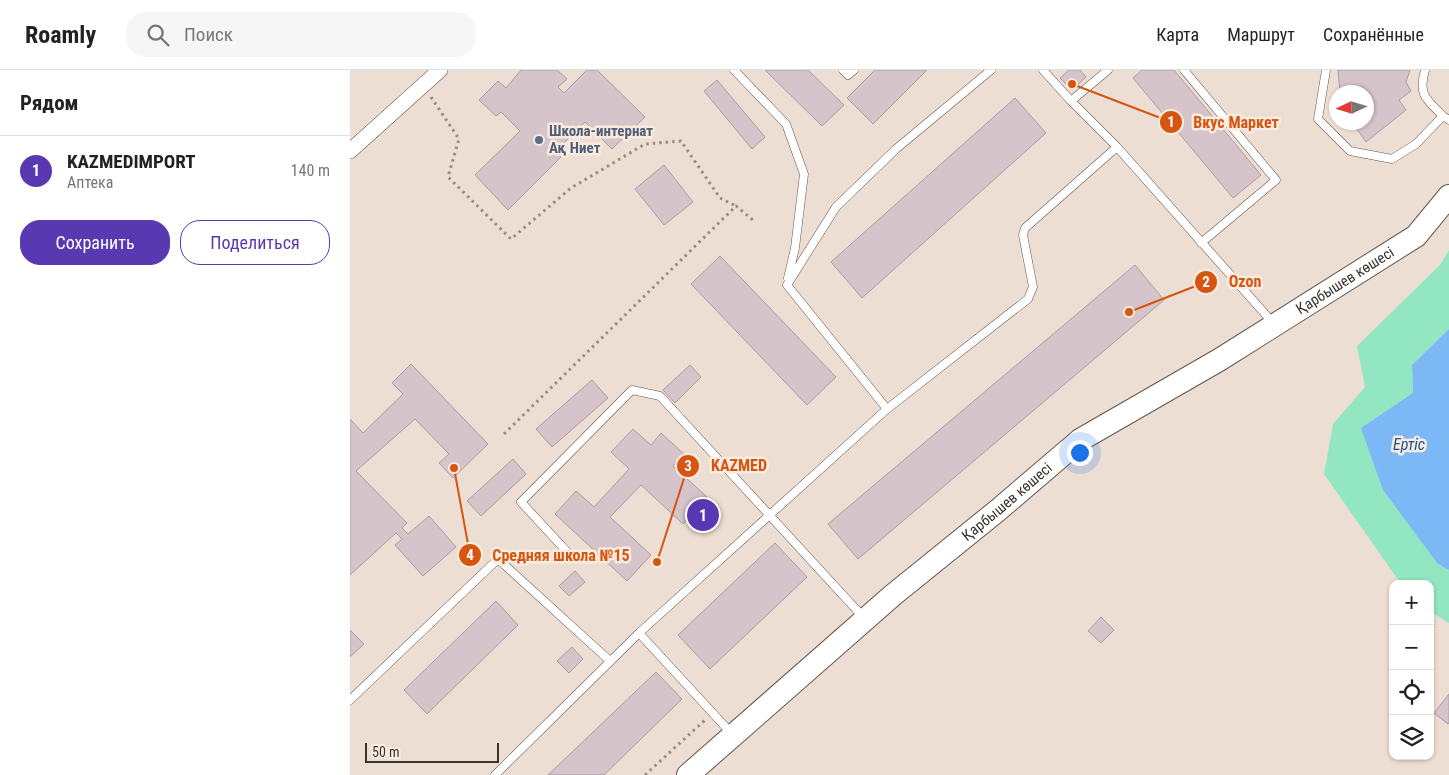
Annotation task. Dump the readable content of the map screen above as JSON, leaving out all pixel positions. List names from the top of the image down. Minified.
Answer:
{"streets":{"main road":["Қарбышев көшесі"]},"water":["Ертіс"],"places":["Вкус Маркет","Школа-интернат Ақ Ниет","Ozon","Средняя школа №15","KAZMED"],"scale_bar":"50 m","north":"left","page":{"header":"Roamly","search":"Поиск","nav":["Карта","Маршрут","Сохранённые"],"heading":"Рядом","list":[{"mark":"1","name":"KAZMEDIMPORT","note":"Аптека","value":"140 m"}],"buttons":["Сохранить","Поделиться"],"pins":"1","map_buttons":["+","−"],"scale":"50 m"}}
